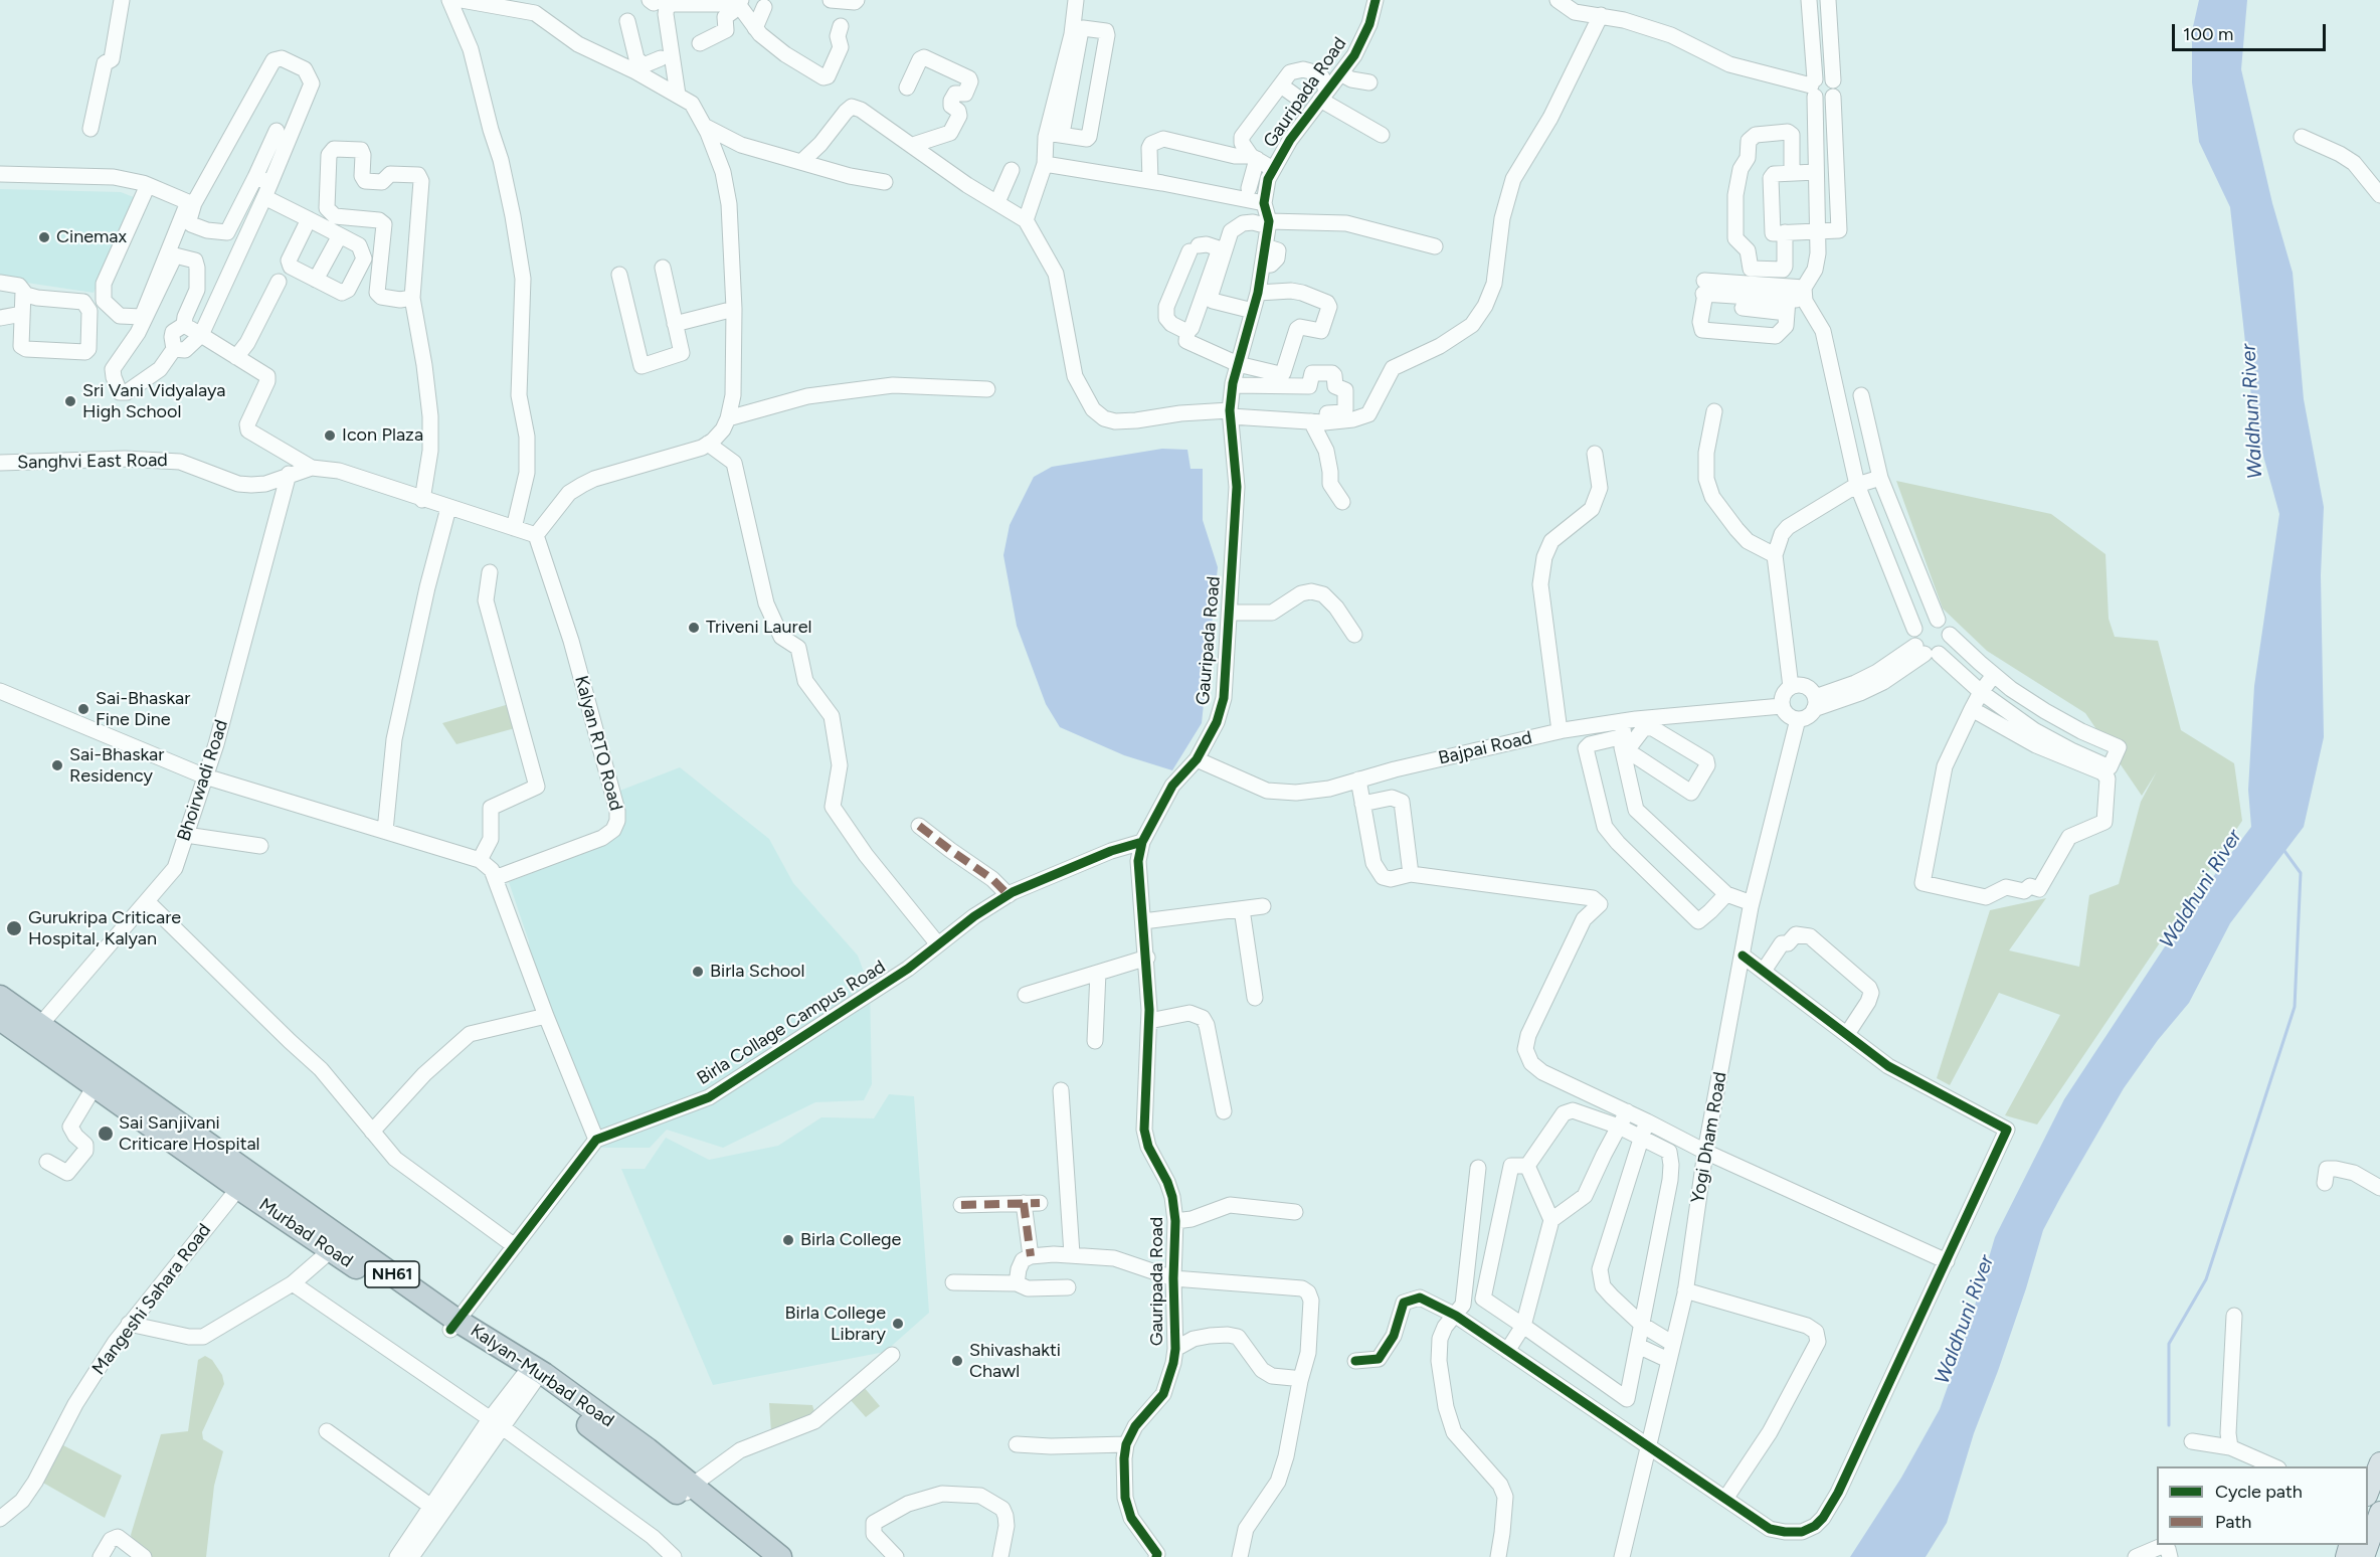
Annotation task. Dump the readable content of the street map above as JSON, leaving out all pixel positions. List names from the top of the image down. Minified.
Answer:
{"streets":{"highway":["Murbad Road","NH61","Kalyan-Murbad Road"],"street":["Gauripada Road","Sanghvi East Road","Kalyan RTO Road","Bajpai Road","Bhoirwadi Road","Birla Collage Campus Road","Yogi Dham Road","Mangeshi Sahara Road"]},"crossings":[["Gauripada Road","Bajpai Road"],["Gauripada Road","Birla Collage Campus Road"],["Sanghvi East Road","Bhoirwadi Road"],["Bajpai Road","Yogi Dham Road"],["Bhoirwadi Road","Murbad Road"],["Bhoirwadi Road","Kalyan-Murbad Road"],["Murbad Road","Mangeshi Sahara Road"],["Murbad Road","Kalyan-Murbad Road"],["NH61","Kalyan-Murbad Road"],["Mangeshi Sahara Road","Kalyan-Murbad Road"]],"water":["Waldhuni River"],"places":["Cinemax","Sri Vani Vidyalaya High School","Icon Plaza","Triveni Laurel","Sai-Bhaskar Fine Dine","Sai-Bhaskar Residency","Gurukripa Criticare Hospital, Kalyan","Birla School","Sai Sanjivani Criticare Hospital","Birla College","Birla College Library","Shivashakti Chawl"],"legend":["Cycle path","Path"],"scale_bar":"100 m"}
